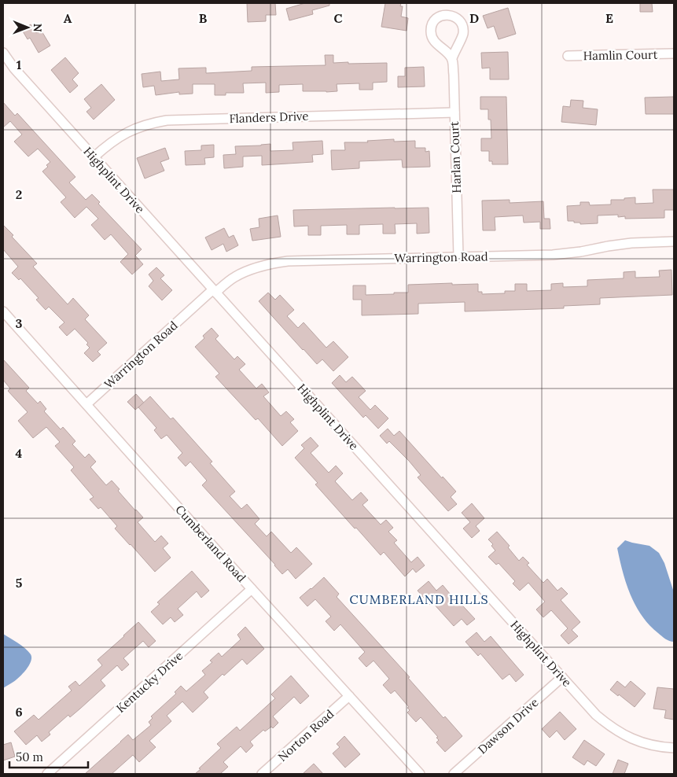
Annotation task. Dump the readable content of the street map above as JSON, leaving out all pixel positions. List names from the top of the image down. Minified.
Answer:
{"streets":{"street":["Hamlin Court","Flanders Drive","Harlan Court","Highplint Drive","Warrington Road","Cumberland Road","Kentucky Drive","Dawson Drive","Norton Road"]},"crossings":[["Flanders Drive","Harlan Court"],["Flanders Drive","Highplint Drive"],["Harlan Court","Warrington Road"],["Highplint Drive","Warrington Road"],["Highplint Drive","Dawson Drive"],["Warrington Road","Cumberland Road"],["Cumberland Road","Kentucky Drive"],["Cumberland Road","Norton Road"]],"districts":["CUMBERLAND HILLS"],"scale_bar":"50 m","north":"right","grid":{"columns":["A","B","C","D","E"],"rows":["1","2","3","4","5","6"]}}
